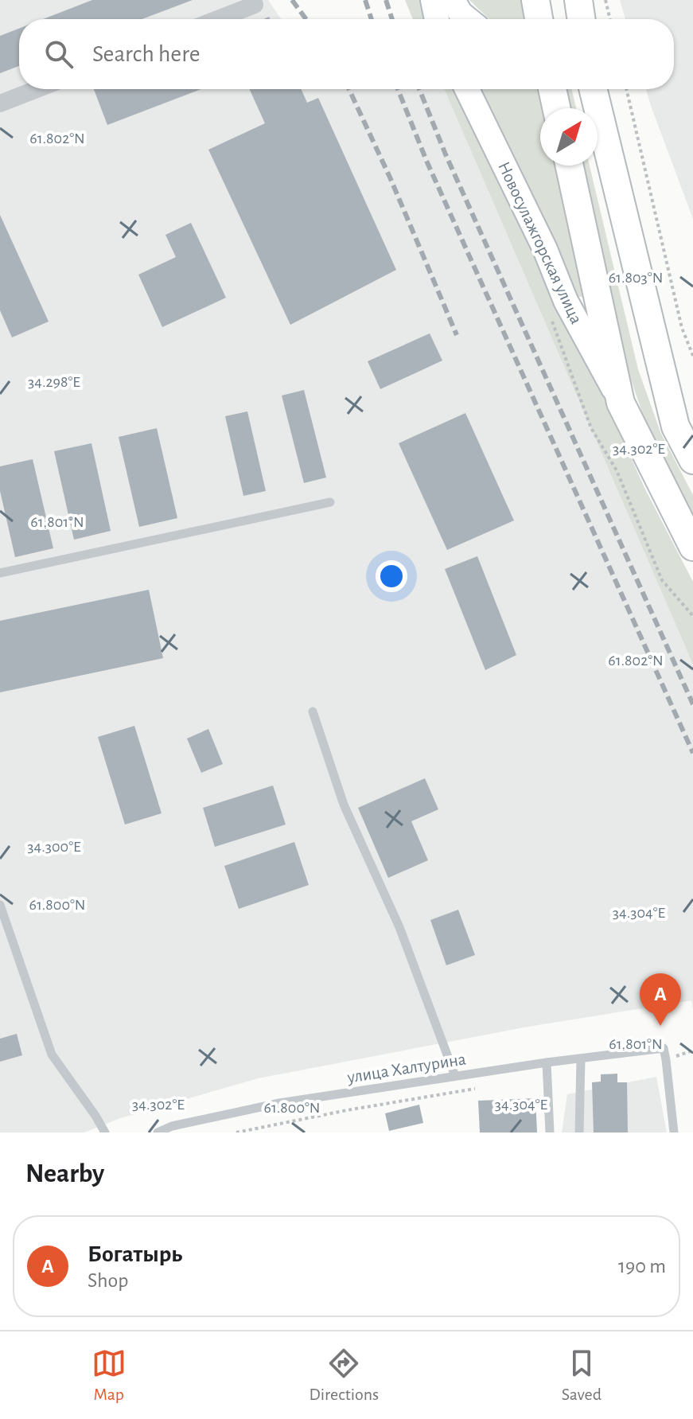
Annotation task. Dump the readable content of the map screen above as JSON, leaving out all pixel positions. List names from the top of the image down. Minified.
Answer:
{"streets":{"main road":["Новосулажгорская улица"],"lane":["улица Халтурина"]},"north":"top right","page":{"search":"Search here","pins":"A","heading":"Nearby","list":[{"mark":"A","name":"Богатырь","note":"Shop","value":"190 m"}],"nav":["Map","Directions","Saved"]},"coordinates":["61.802°N","61.803°N","34.298°E","34.302°E","61.801°N","34.300°E","61.800°N","34.304°E"]}
